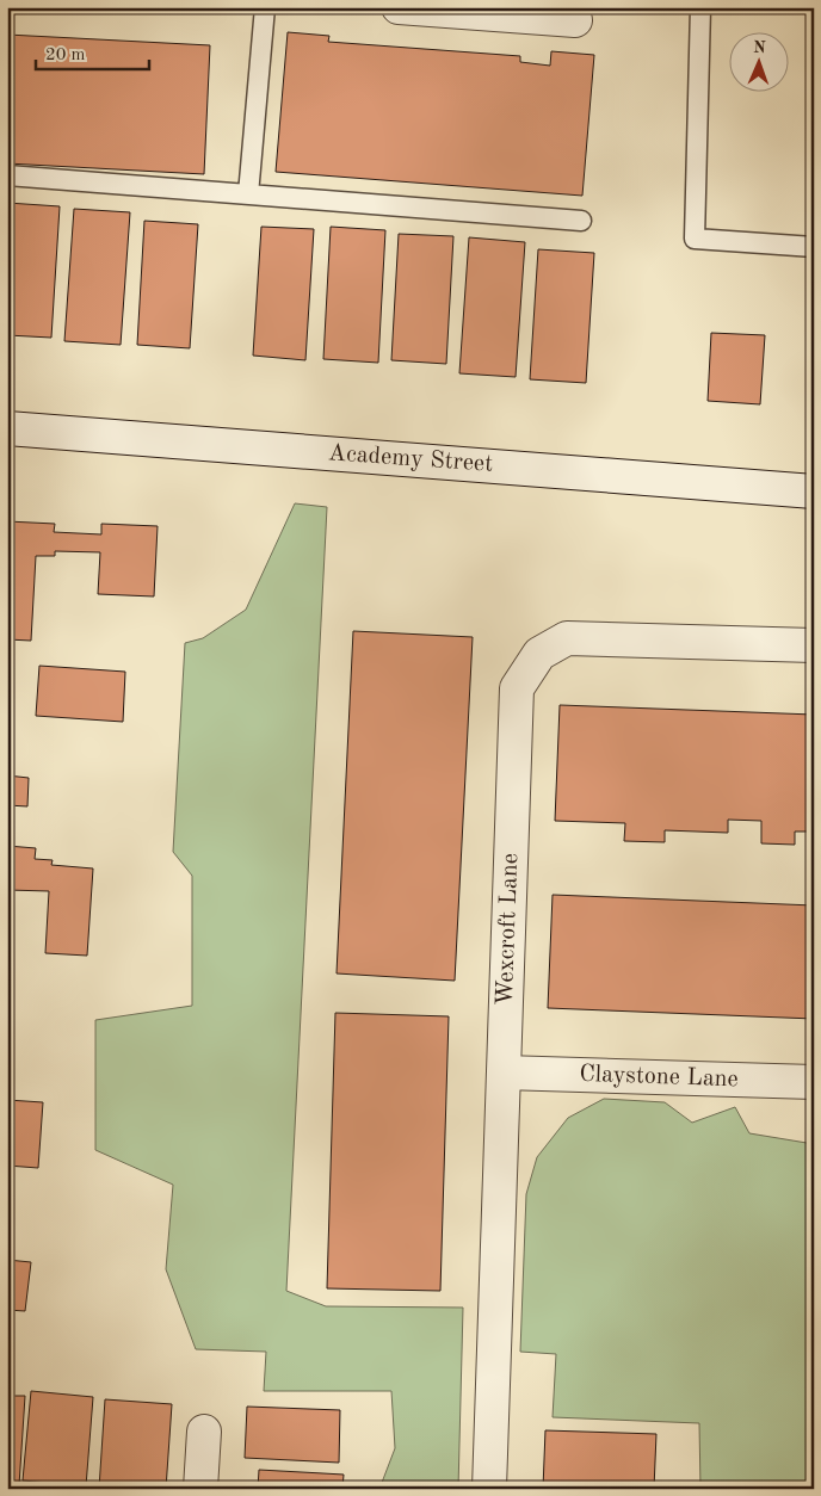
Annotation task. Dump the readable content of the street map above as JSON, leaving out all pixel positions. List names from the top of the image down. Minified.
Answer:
{"streets":{"street":["Academy Street","Wexcroft Lane","Claystone Lane"]},"crossings":[["Wexcroft Lane","Claystone Lane"]],"scale_bar":"20 m","north":"top"}
